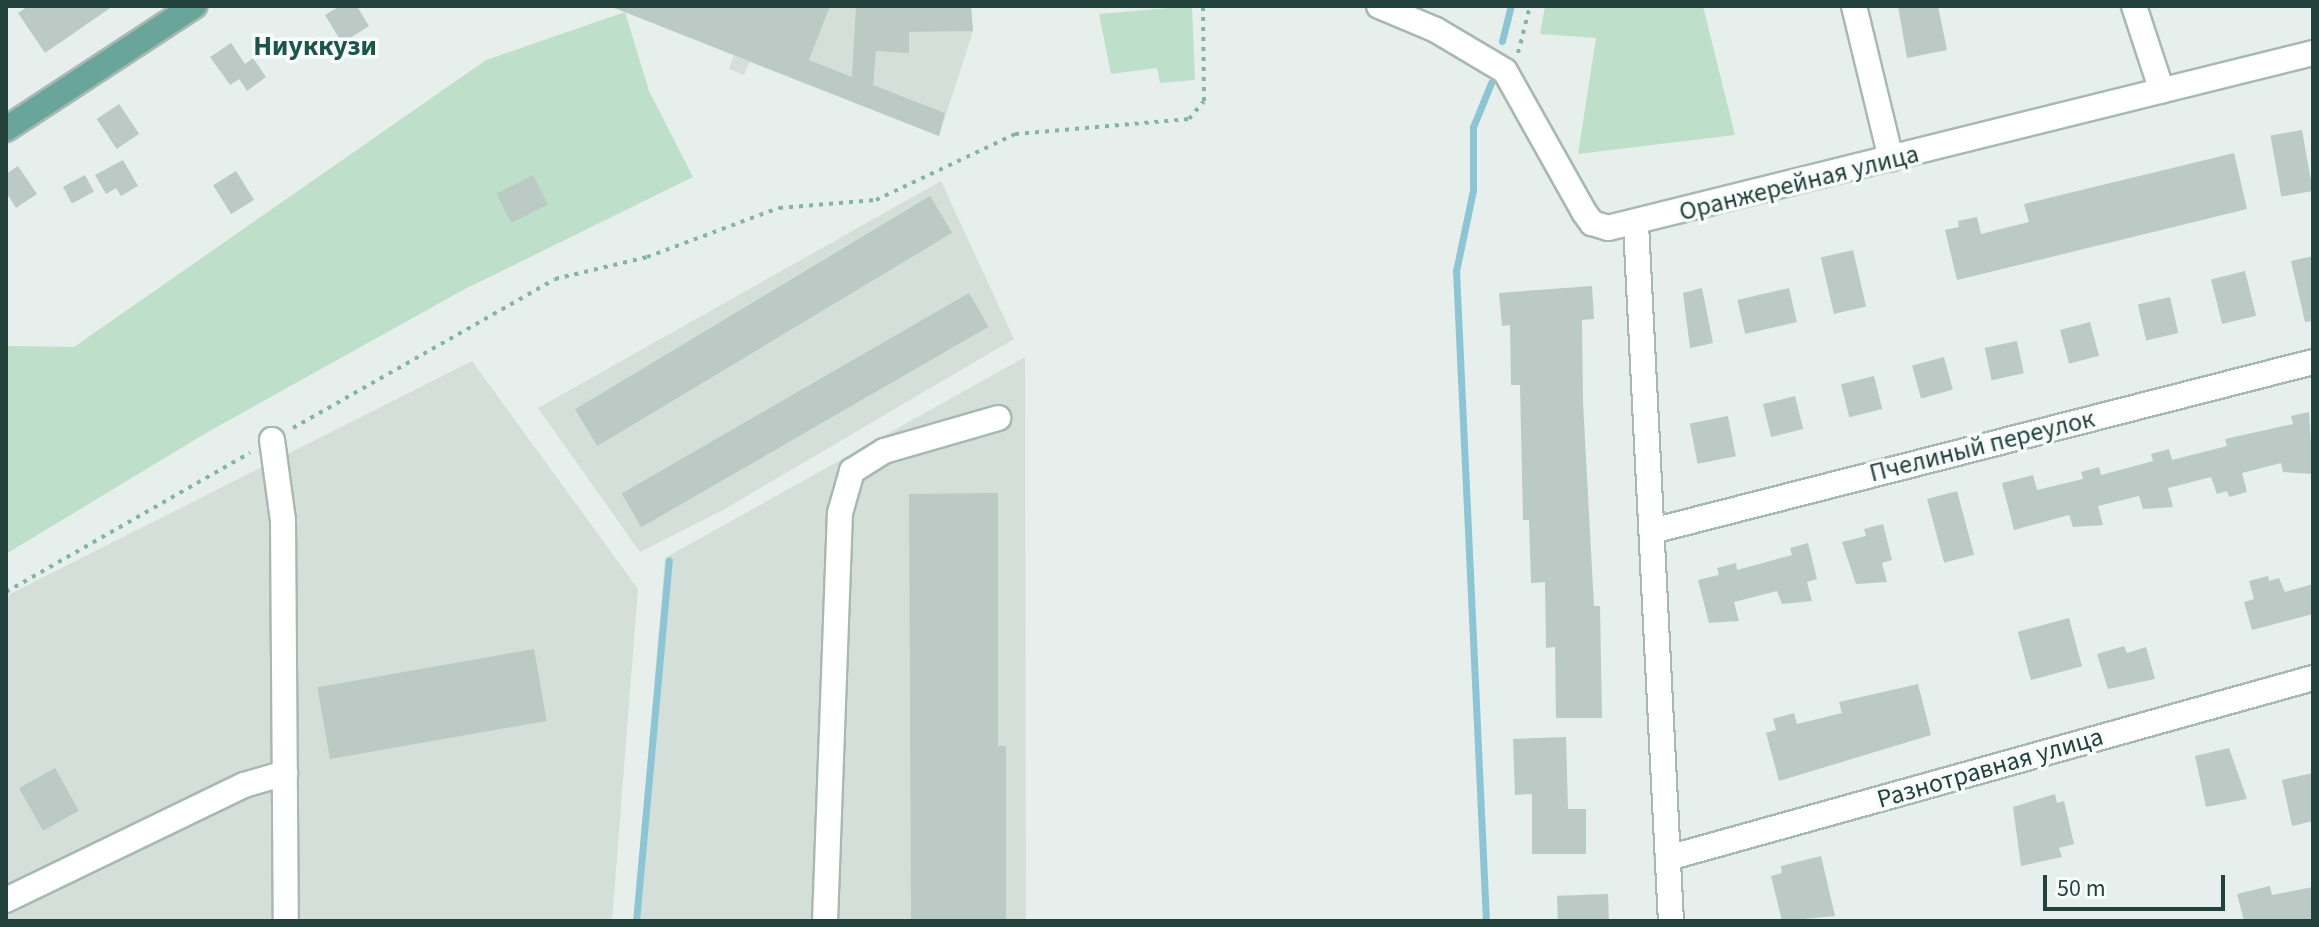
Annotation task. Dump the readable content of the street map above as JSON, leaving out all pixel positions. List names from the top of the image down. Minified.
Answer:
{"streets":{"street":["Оранжерейная улица","Пчелиный переулок","Разнотравная улица"]},"districts":["Ниуккузи"],"scale_bar":"50 m"}
